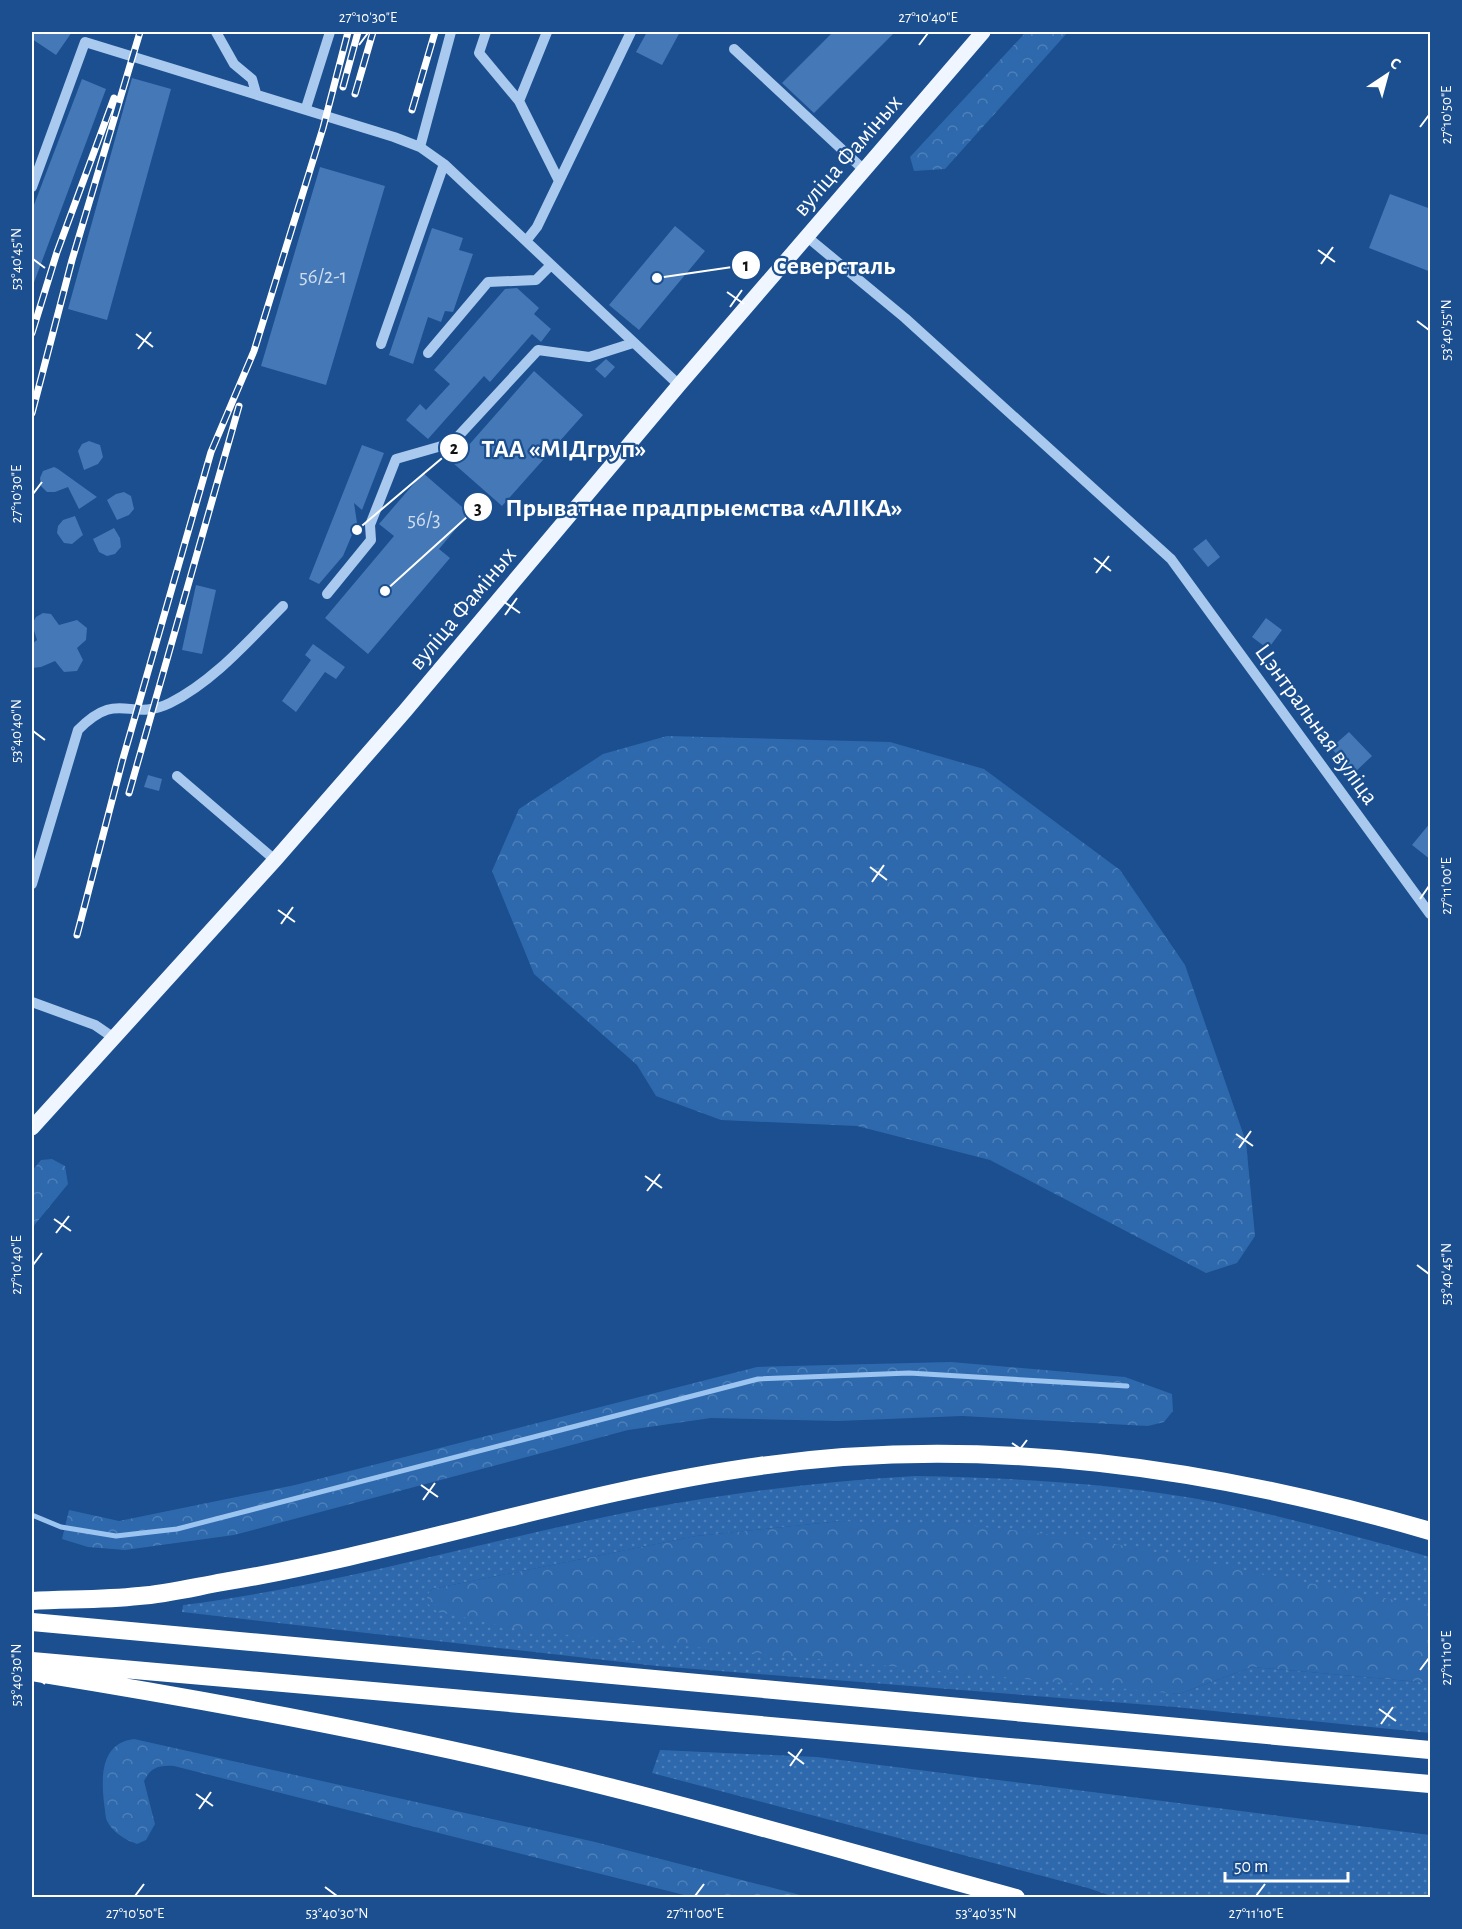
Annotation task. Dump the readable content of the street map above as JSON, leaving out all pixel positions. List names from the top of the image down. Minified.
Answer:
{"streets":{"main road":["вуліца Фаміных"],"street":["Цэнтральная вуліца"]},"crossings":[["вуліца Фаміных","Цэнтральная вуліца"]],"places":["Северсталь","ТАА «МІДгруп»","Прыватнае прадпрыемства «АЛІКА»"],"house_numbers":["56/2-1","56/3"],"scale_bar":"50 m","north":"top right","coordinates":["27°10'30\"E","27°10'40\"E","27°10'50\"E","53°40'45\"N","53°40'55\"N","53°40'40\"N","27°11'00\"E","27°11'10\"E","53°40'30\"N","53°40'35\"N"]}
